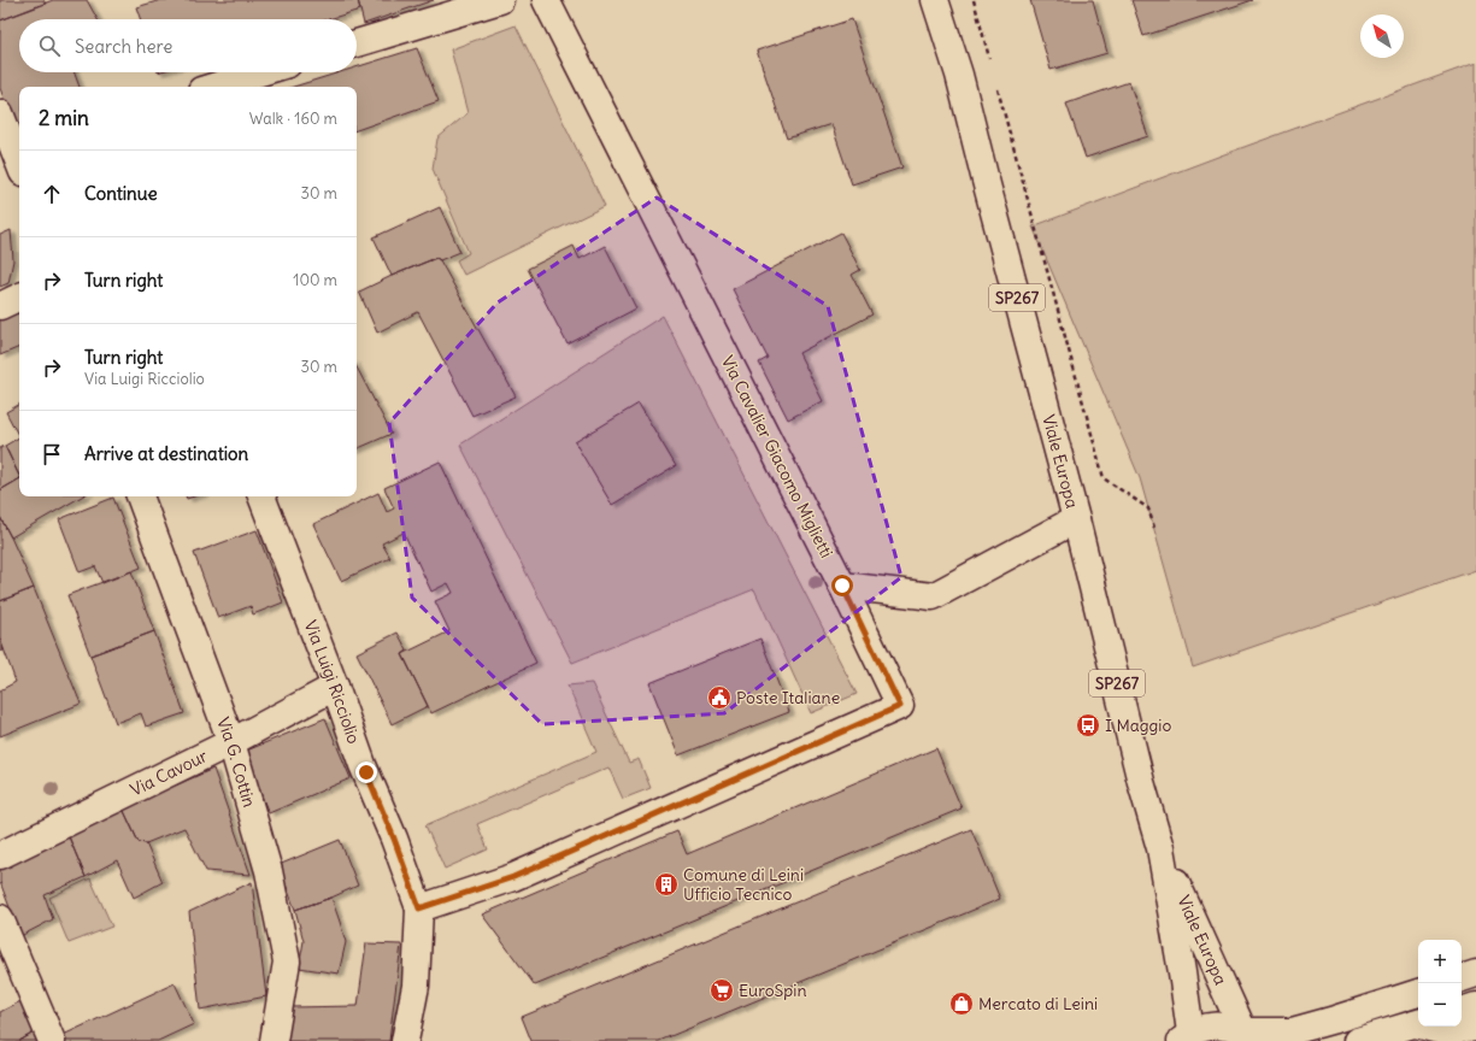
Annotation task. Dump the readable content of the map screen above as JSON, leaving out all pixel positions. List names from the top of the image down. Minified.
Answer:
{"streets":{"street":["SP267","Via Cavalier Giacomo Miglietti","Viale Europa","Via Luigi Ricciolio","Via G. Cottin","Via Cavour"]},"crossings":[["Via Cavalier Giacomo Miglietti","Via Luigi Ricciolio"],["Via Luigi Ricciolio","Via Cavour"],["Via G. Cottin","Via Cavour"]],"places":{"public building":["Poste Italiane"],"bus stop":["I Maggio"],"building":["Comune di Leini Ufficio Tecnico"],"supermarket":["EuroSpin"],"shop":["Mercato di Leini"]},"north":"top left","page":{"search":"Search here","heading":["2 min","Walk · 160 m"],"list":[["Continue","30 m"],["Turn right","100 m"],["Turn right","Via Luigi Ricciolio","30 m"],"Arrive at destination"],"map_buttons":["+","−"]}}
